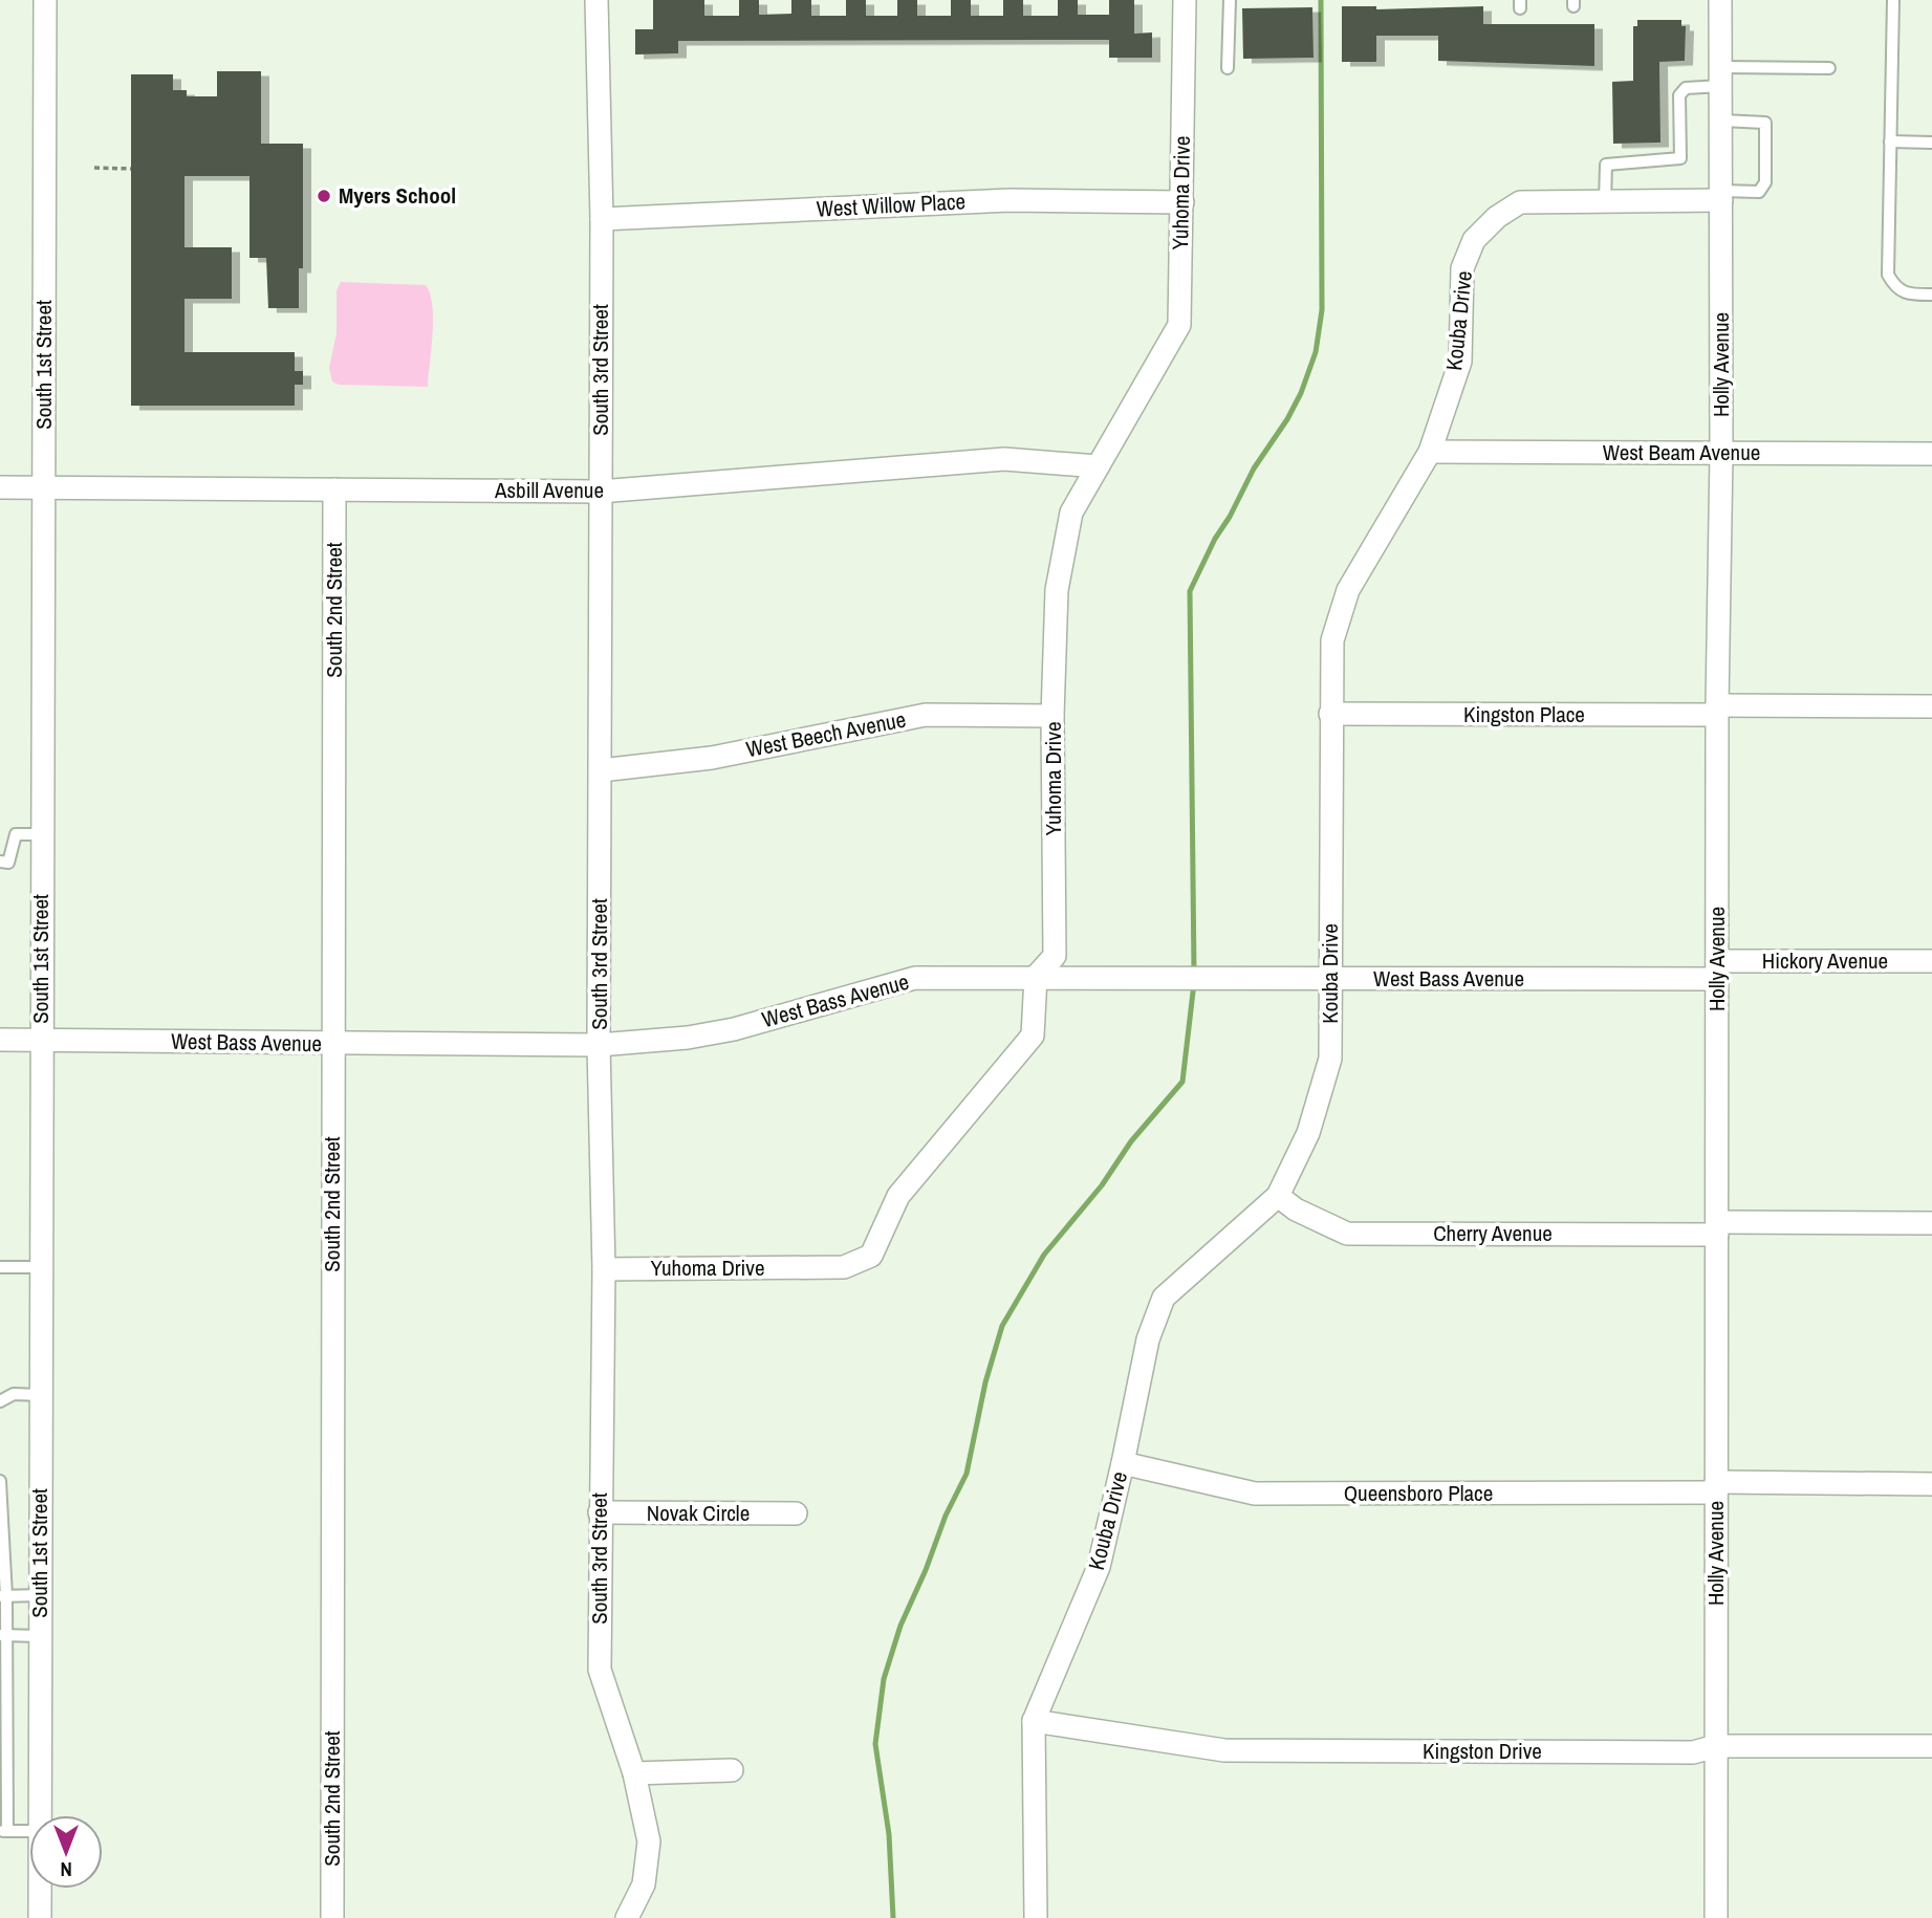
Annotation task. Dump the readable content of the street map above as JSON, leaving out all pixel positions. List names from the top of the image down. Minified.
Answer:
{"streets":{"street":["Yuhoma Drive","West Willow Place","Kouba Drive","South 1st Street","Holly Avenue","South 3rd Street","West Beam Avenue","Asbill Avenue","South 2nd Street","Kingston Place","West Beech Avenue","Hickory Avenue","West Bass Avenue","Cherry Avenue","Queensboro Place","Novak Circle","Kingston Drive"]},"crossings":[["Yuhoma Drive","West Willow Place"],["Yuhoma Drive","South 3rd Street"],["Yuhoma Drive","Asbill Avenue"],["Yuhoma Drive","West Beech Avenue"],["Yuhoma Drive","West Bass Avenue"],["West Willow Place","South 3rd Street"],["Kouba Drive","Holly Avenue"],["Kouba Drive","West Beam Avenue"],["Kouba Drive","Kingston Place"],["Kouba Drive","West Bass Avenue"],["Kouba Drive","Cherry Avenue"],["Kouba Drive","Queensboro Place"],["Kouba Drive","Kingston Drive"],["South 1st Street","Asbill Avenue"],["South 1st Street","West Bass Avenue"],["Holly Avenue","West Beam Avenue"],["Holly Avenue","Kingston Place"],["Holly Avenue","Hickory Avenue"],["Holly Avenue","West Bass Avenue"],["Holly Avenue","Cherry Avenue"],["Holly Avenue","Queensboro Place"],["Holly Avenue","Kingston Drive"],["South 3rd Street","Asbill Avenue"],["South 3rd Street","West Beech Avenue"],["South 3rd Street","West Bass Avenue"],["South 3rd Street","Novak Circle"],["Asbill Avenue","South 2nd Street"],["South 2nd Street","West Bass Avenue"],["Hickory Avenue","West Bass Avenue"]],"places":["Myers School"],"north":"bottom"}
